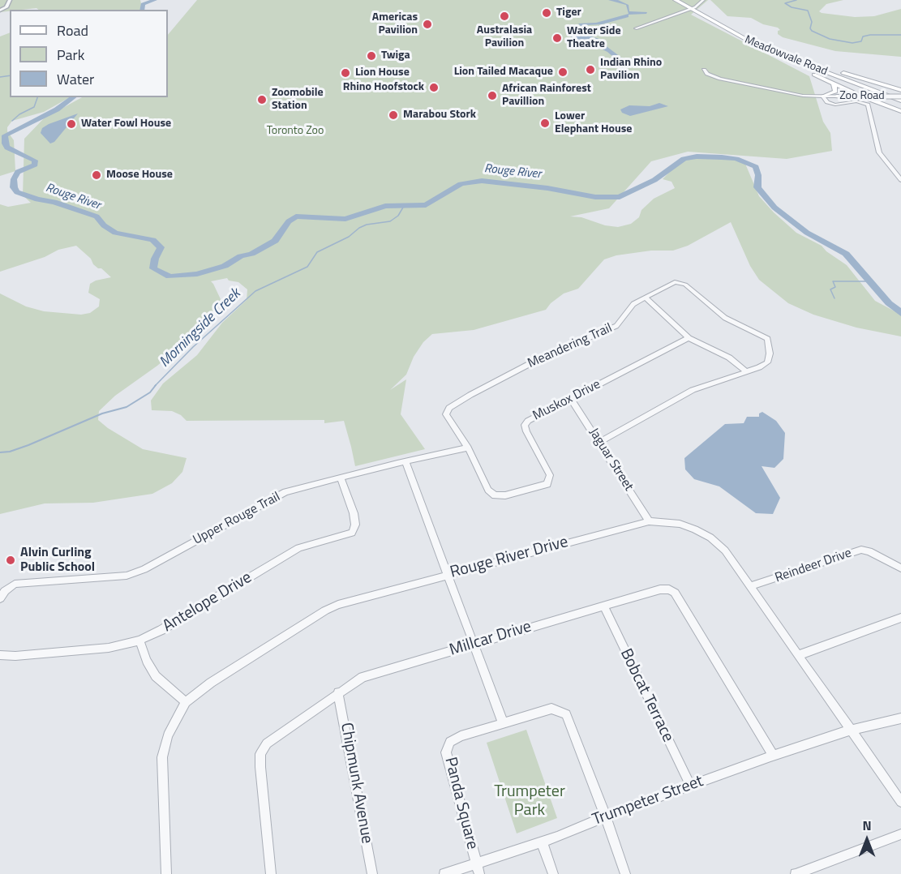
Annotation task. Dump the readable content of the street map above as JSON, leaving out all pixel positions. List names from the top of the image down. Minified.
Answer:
{"streets":{"main road":["Meadowvale Road"],"street":["Zoo Road","Meandering Trail","Muskox Drive","Jaguar Street","Upper Rouge Trail","Rouge River Drive","Reindeer Drive","Antelope Drive","Millcar Drive","Bobcat Terrace","Chipmunk Avenue","Trumpeter Street","Panda Square"]},"crossings":[["Meandering Trail","Muskox Drive"],["Meandering Trail","Jaguar Street"],["Meandering Trail","Upper Rouge Trail"],["Muskox Drive","Jaguar Street"],["Muskox Drive","Upper Rouge Trail"],["Jaguar Street","Rouge River Drive"],["Upper Rouge Trail","Antelope Drive"],["Rouge River Drive","Reindeer Drive"],["Rouge River Drive","Trumpeter Street"],["Millcar Drive","Bobcat Terrace"],["Millcar Drive","Chipmunk Avenue"],["Millcar Drive","Trumpeter Street"],["Bobcat Terrace","Trumpeter Street"],["Trumpeter Street","Panda Square"]],"water":["Rouge River","Morningside Creek"],"parks":["Toronto Zoo","Trumpeter Park"],"places":["Tiger","Australasia Pavilion","Americas Pavilion","Water Side Theatre","Twiga","Indian Rhino Pavilion","Lion Tailed Macaque","Lion House","Rhino Hoofstock","African Rainforest Pavillion","Zoomobile Station","Marabou Stork","Lower Elephant House","Water Fowl House","Moose House","Alvin Curling Public School"],"legend":["Road","Park","Water"],"north":"top"}
